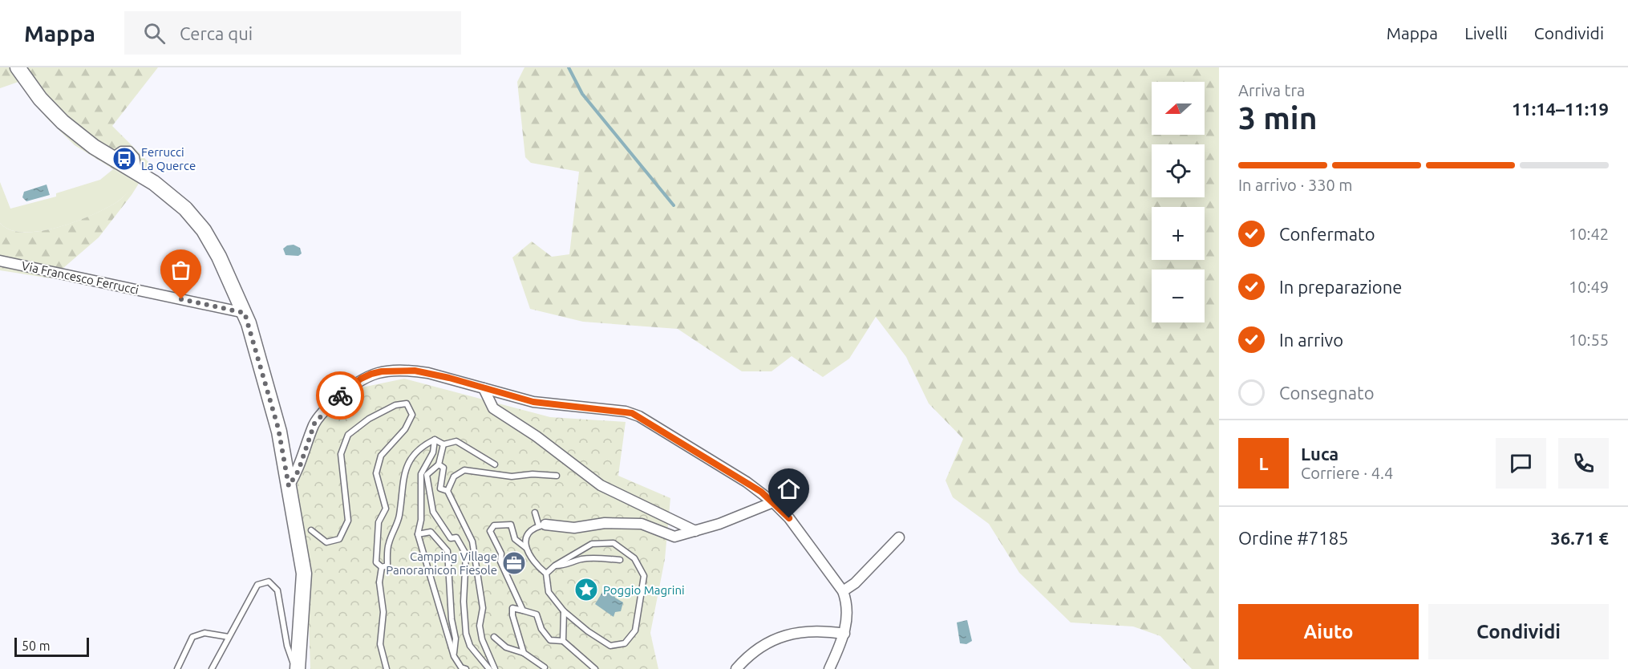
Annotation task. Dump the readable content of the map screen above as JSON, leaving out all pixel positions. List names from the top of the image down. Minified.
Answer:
{"streets":{"street":["Via Francesco Ferrucci"]},"places":{"bus stop":["Ferrucci La Querce"],"office":["Camping Village Panoramicon Fiesole"],"place":["Poggio Magrini"]},"scale_bar":"50 m","north":"left","page":{"header":"Mappa","search":"Cerca qui","nav":["Mappa","Livelli","Condividi"],"heading":["3 min","Arriva tra","11:14–11:19"],"panel":["Luca","Corriere · 4.4","Ordine #7185","36.71 €"],"map_buttons":["+","−"],"bar":"In arrivo · 330 m","list":[["Confermato","10:42"],["In preparazione","10:49"],["In arrivo","10:55"],"Consegnato"],"round":"L","buttons":["Aiuto","Condividi"],"scale":"50 m"}}
